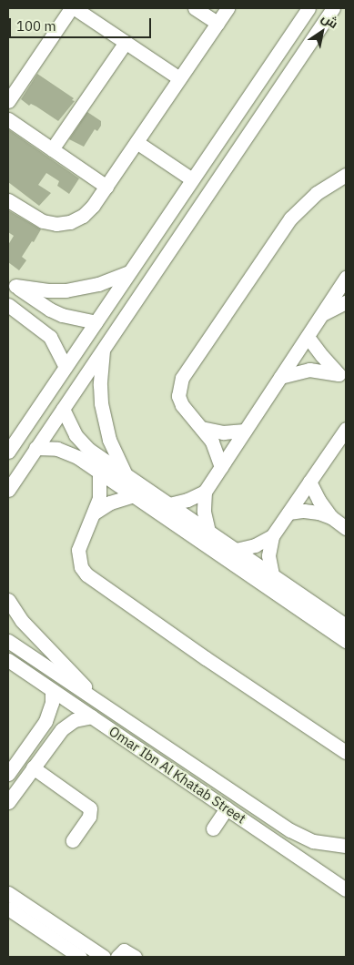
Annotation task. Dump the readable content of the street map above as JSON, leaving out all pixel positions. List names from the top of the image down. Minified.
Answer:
{"streets":{"street":["Omar Ibn Al Khatab Street"]},"scale_bar":"100 m","north":"top right"}
